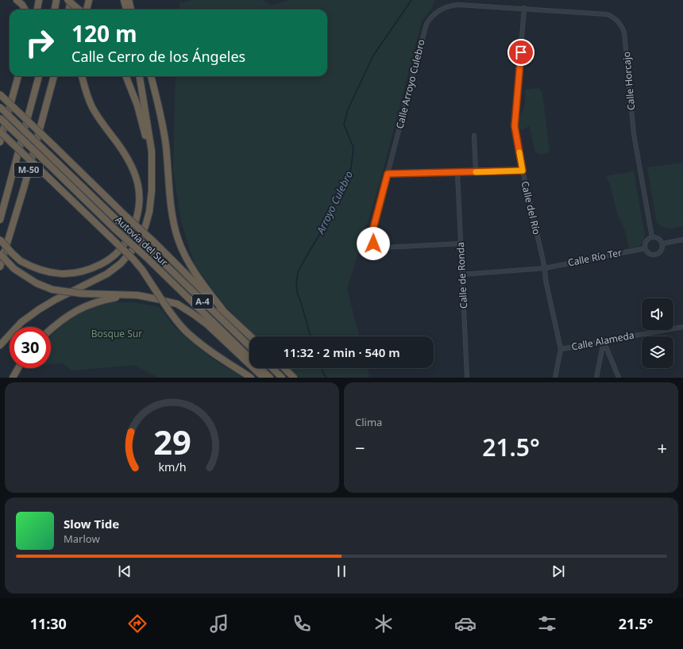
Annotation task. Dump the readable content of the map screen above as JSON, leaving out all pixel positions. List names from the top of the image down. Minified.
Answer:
{"streets":{"highway":["M-50","Autovía del Sur","A-4"],"street":["Calle Horcajo","Calle Arroyo Culebro","Calle del Río","Calle Río Ter","Calle de Ronda","Calle Alameda"]},"crossings":[["Calle Horcajo","Calle Arroyo Culebro"],["Calle Horcajo","Calle del Río"],["Calle Horcajo","Calle Río Ter"],["Calle Arroyo Culebro","Calle del Río"],["Calle Arroyo Culebro","Calle de Ronda"],["Calle del Río","Calle Río Ter"],["Calle del Río","Calle Alameda"],["Calle Río Ter","Calle de Ronda"]],"water":["Arroyo Culebro"],"parks":["Bosque Sur"],"page":{"turn":["120 m","Calle Cerro de los Ángeles"],"limit":"30","trip":"11:32 · 2 min · 540 m","tile":"Clima","heat":["−","21.5°","+"],"song":["Slow Tide","Marlow"],"tabs":["11:30","21.5°"],"gauge":["29","km/h"]}}
